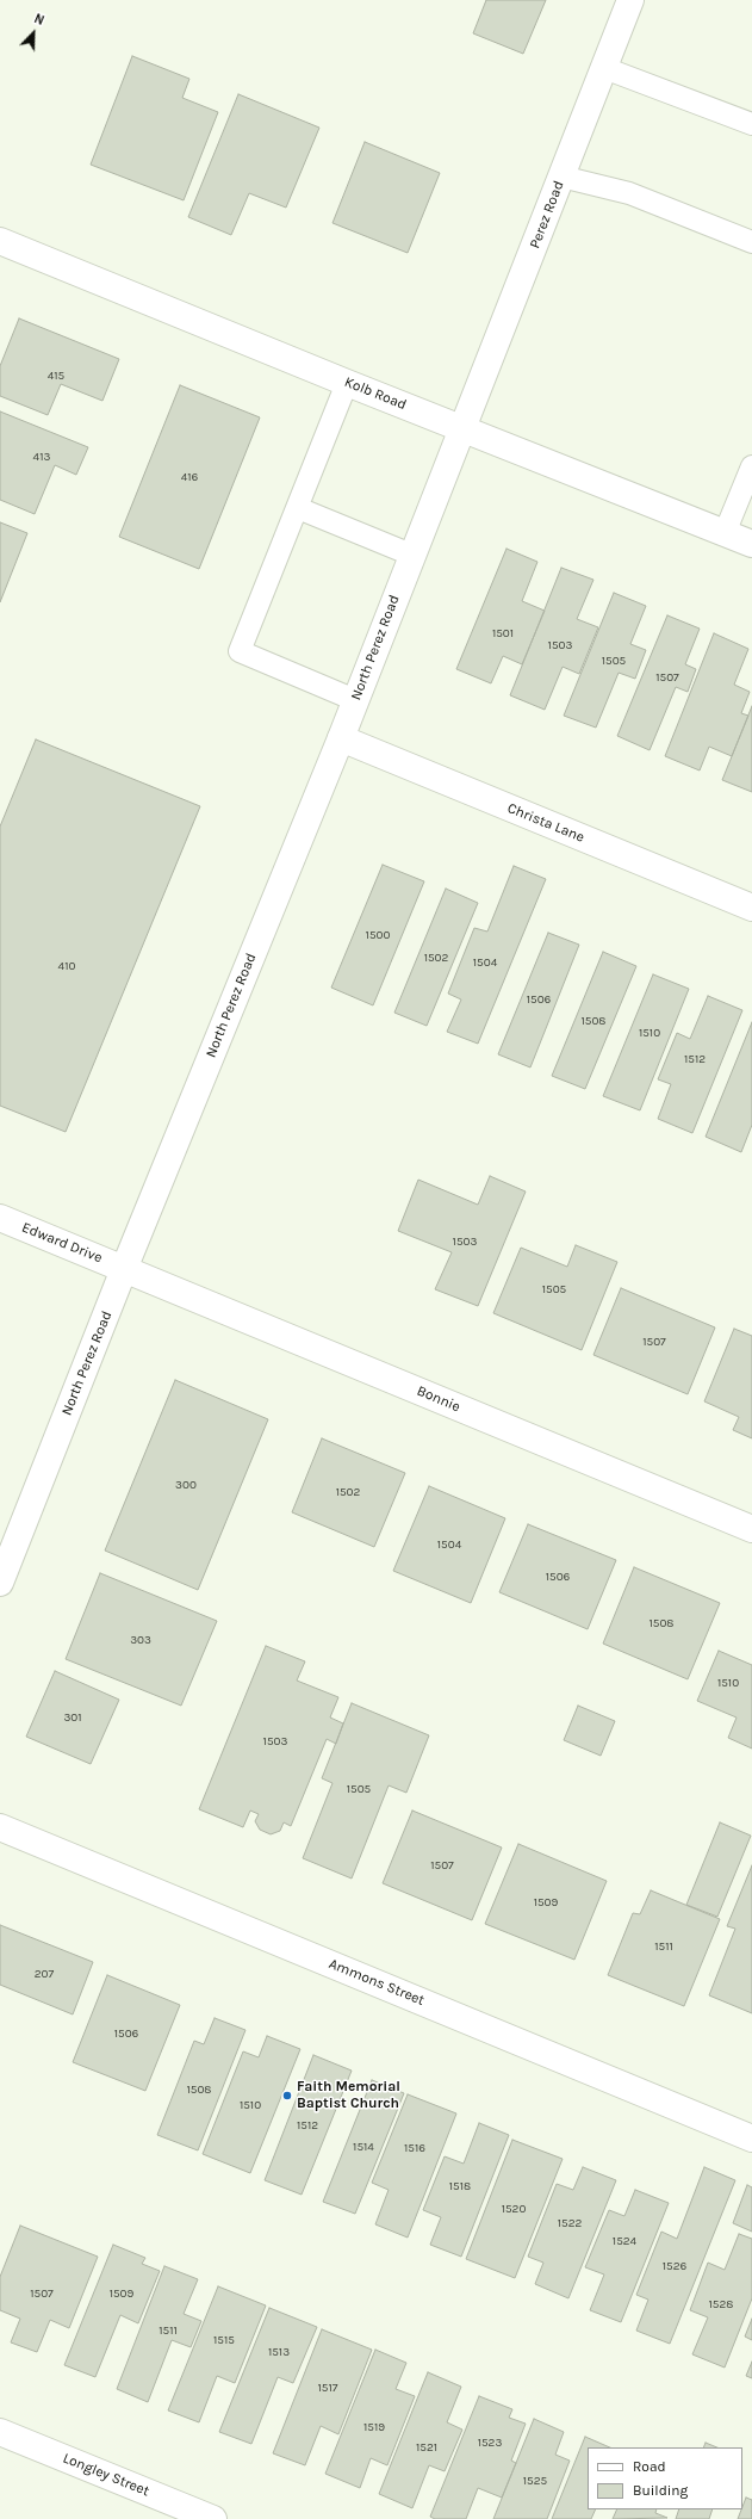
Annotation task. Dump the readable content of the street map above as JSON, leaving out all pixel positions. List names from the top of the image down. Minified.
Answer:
{"streets":{"street":["Perez Road","Kolb Road","North Perez Road","Christa Lane","Edward Drive","Bonnie","Ammons Street","Longley Street"]},"crossings":[["Perez Road","Kolb Road"],["Perez Road","North Perez Road"],["Kolb Road","North Perez Road"],["North Perez Road","Christa Lane"],["North Perez Road","Edward Drive"],["North Perez Road","Bonnie"],["Edward Drive","Bonnie"]],"places":["Faith Memorial Baptist Church"],"house_numbers":["415","413","416","1501","1503","1505","1507","1500","1502","1504","410","1506","1508","1510","1512","1503","1505","1507","300","1502","1504","1506","1508","303","1510","301","1503","1505","1507","1509","1511","207","1506","1508","1510","1512","1514","1516","1518","1520","1522","1524","1526","1507","1509","1528","1511","1515","1513","1517","1519","1523","1521","1525"],"legend":["Road","Building"],"north":"top right"}
